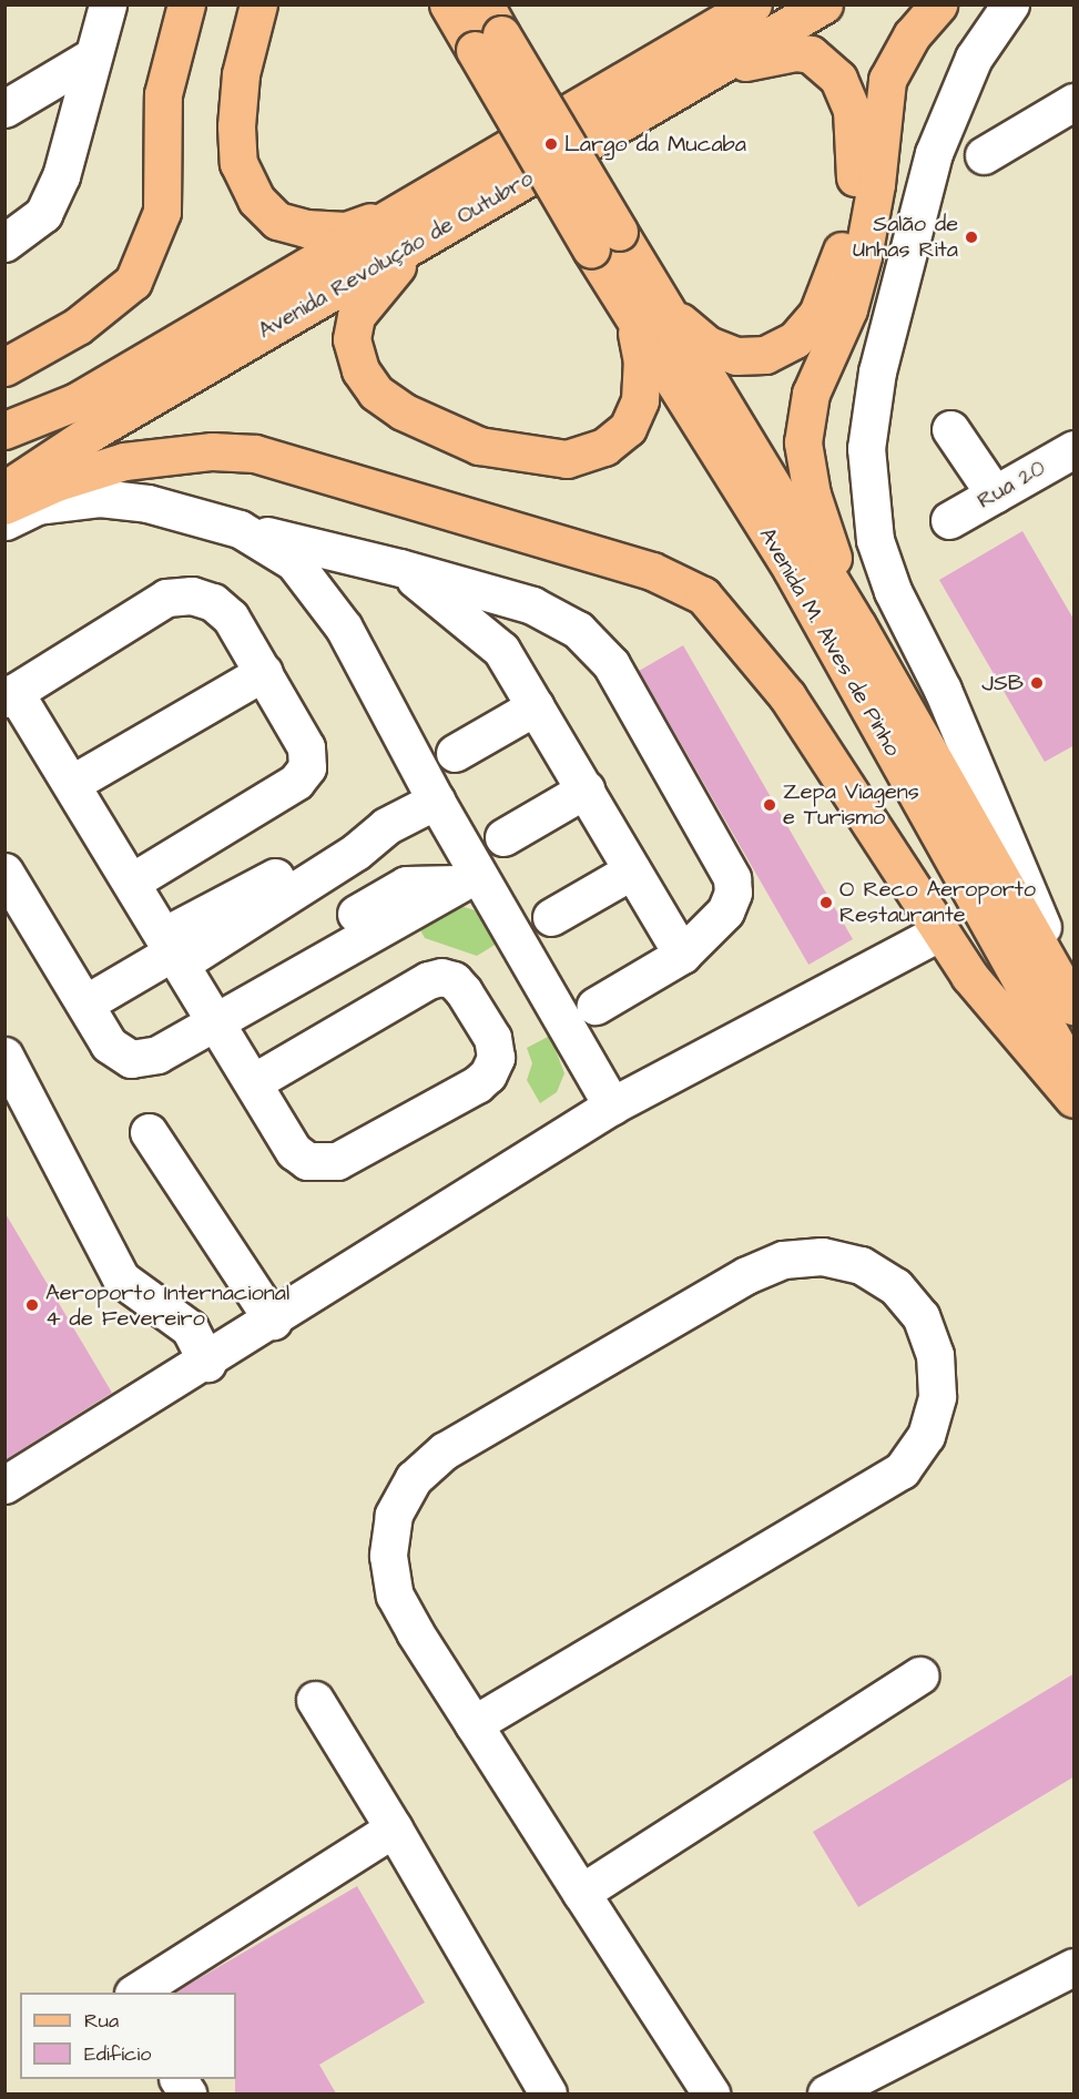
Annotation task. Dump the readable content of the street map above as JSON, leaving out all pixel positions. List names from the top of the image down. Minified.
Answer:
{"streets":{"main road":["Avenida Revolução de Outubro","Avenida M. Alves de Pinho"],"street":["Rua 20"]},"places":["Largo da Mucaba","Salão de Unhas Rita","JSB","Zepa Viagens e Turismo","O Reco Aeroporto Restaurante","Aeroporto Internacional 4 de Fevereiro"],"legend":["Rua","Edifício"]}
